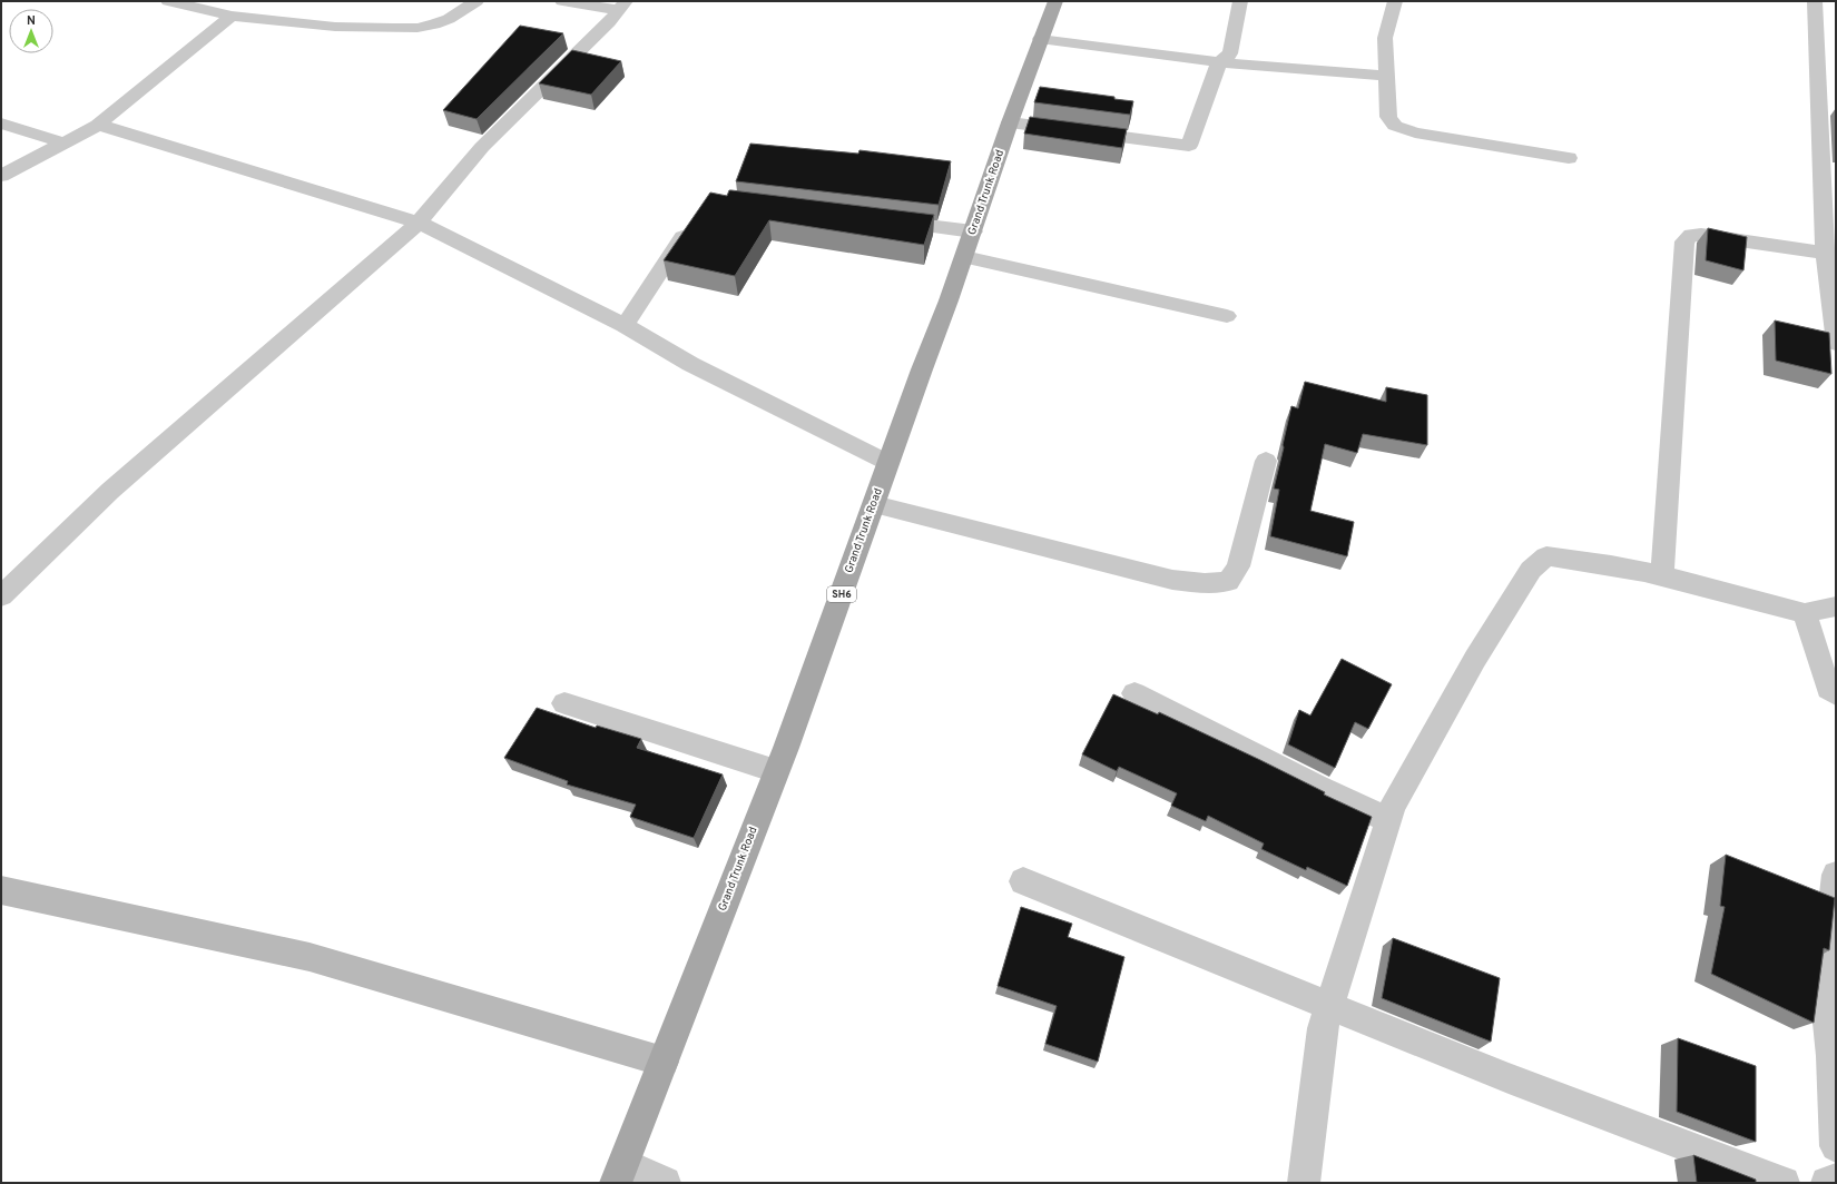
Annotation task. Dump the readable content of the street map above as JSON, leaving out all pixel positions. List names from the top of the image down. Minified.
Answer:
{"streets":{"main road":["Grand Trunk Road","SH6"]},"north":"top"}
